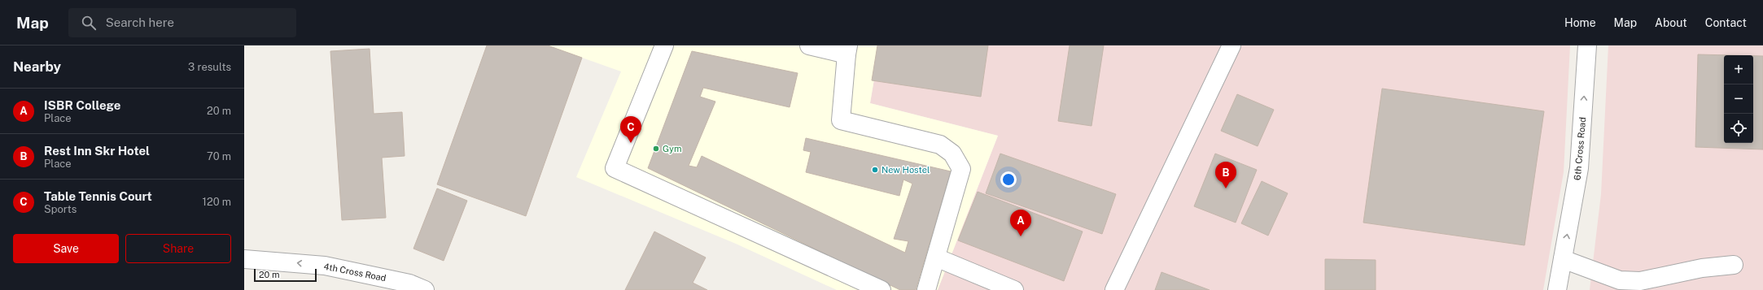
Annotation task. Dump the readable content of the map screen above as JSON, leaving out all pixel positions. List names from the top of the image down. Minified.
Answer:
{"streets":{"street":["6th Cross Road","4th Cross Road"]},"one_way":["6th Cross Road","4th Cross Road"],"places":["Gym","New Hostel"],"scale_bar":"20 m","page":{"header":"Map","search":"Search here","nav":["Home","Map","About","Contact"],"heading":["Nearby","3 results"],"map_buttons":["+","−"],"list":[{"mark":"A","name":"ISBR College","note":"Place","value":"20 m"},{"mark":"B","name":"Rest Inn Skr Hotel","note":"Place","value":"70 m"},{"mark":"C","name":"Table Tennis Court","note":"Sports","value":"120 m"}],"pins":["C","B","A"],"buttons":["Save","Share"],"scale":"20 m"}}
